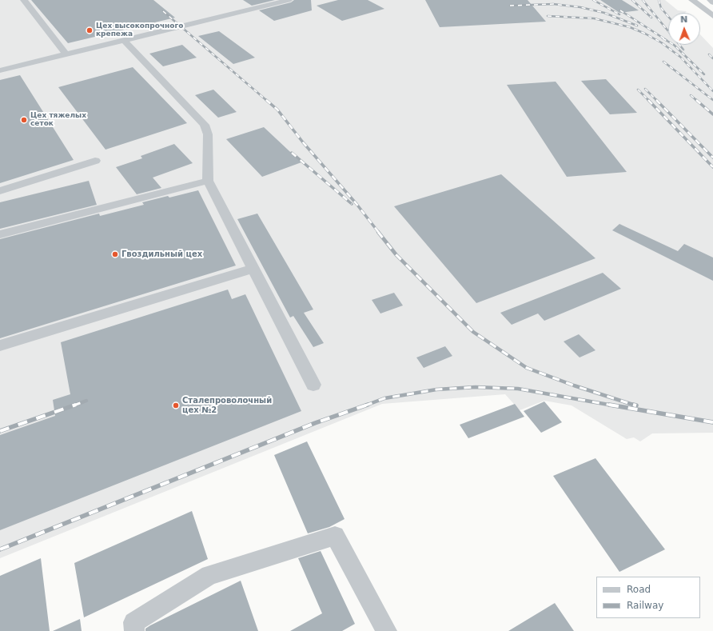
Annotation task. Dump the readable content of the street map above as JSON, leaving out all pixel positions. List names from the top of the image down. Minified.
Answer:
{"places":["Цех высокопрочного крепежа","Цех тяжелых сеток","Гвоздильный цех","Сталепроволочный цех №2"],"legend":["Road","Railway"],"north":"top"}
